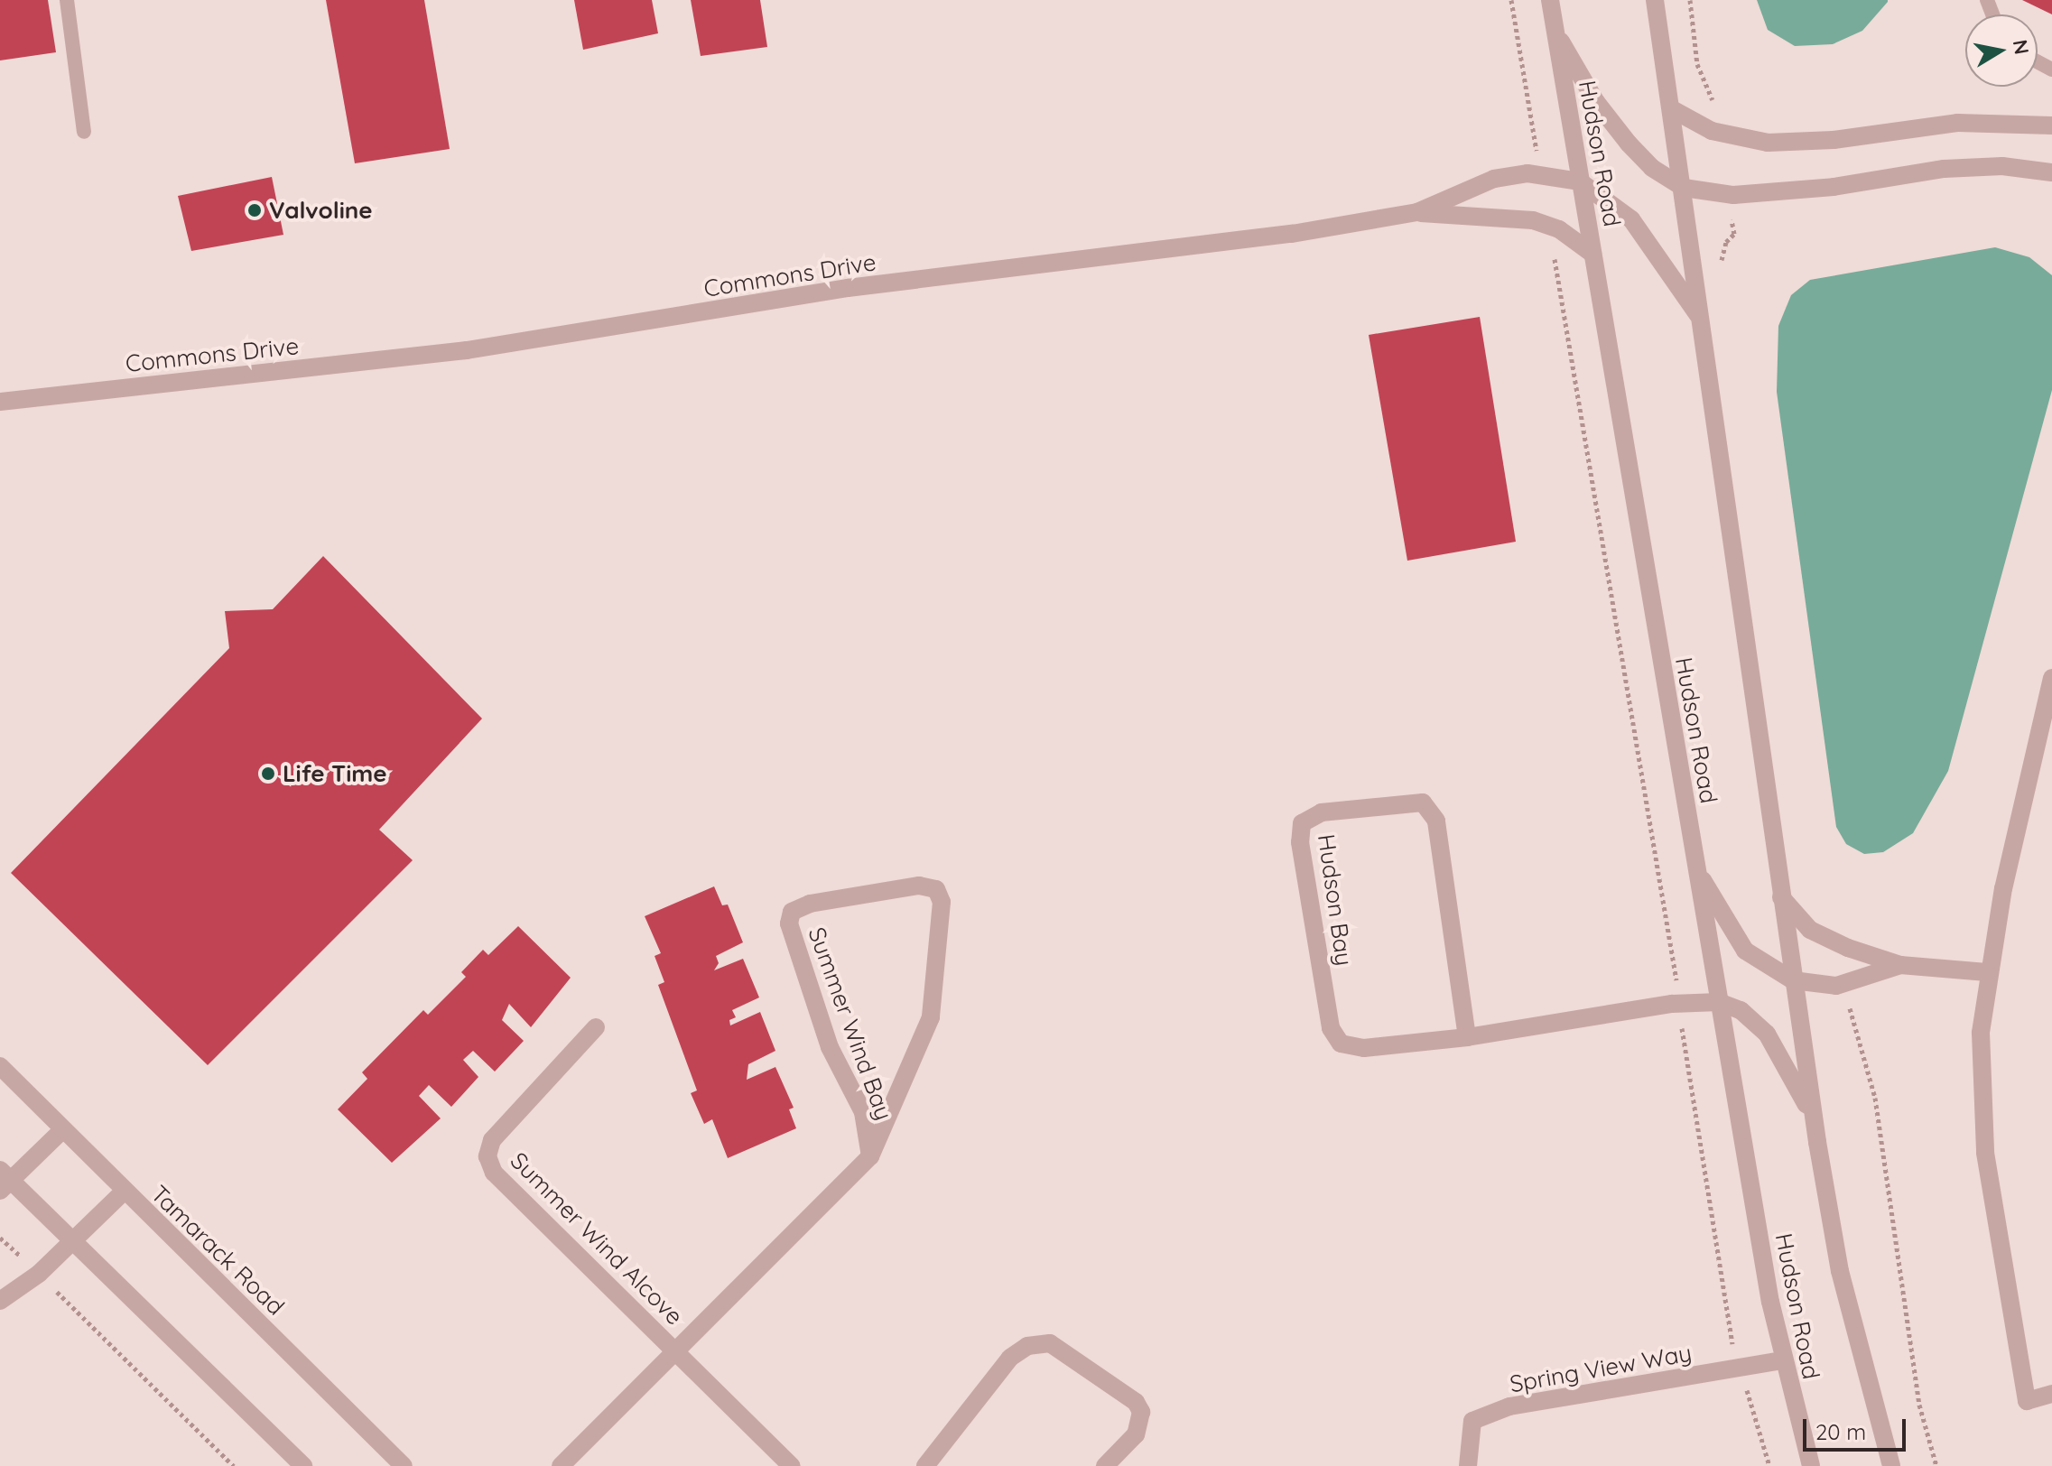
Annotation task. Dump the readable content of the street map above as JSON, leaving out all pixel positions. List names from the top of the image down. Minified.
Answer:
{"streets":{"street":["Hudson Road","Commons Drive","Hudson Bay","Summer Wind Bay","Summer Wind Alcove","Tamarack Road","Spring View Way"]},"crossings":[["Hudson Road","Commons Drive"],["Hudson Road","Hudson Bay"],["Hudson Road","Spring View Way"]],"places":["Valvoline","Life Time"],"scale_bar":"20 m","north":"right"}
